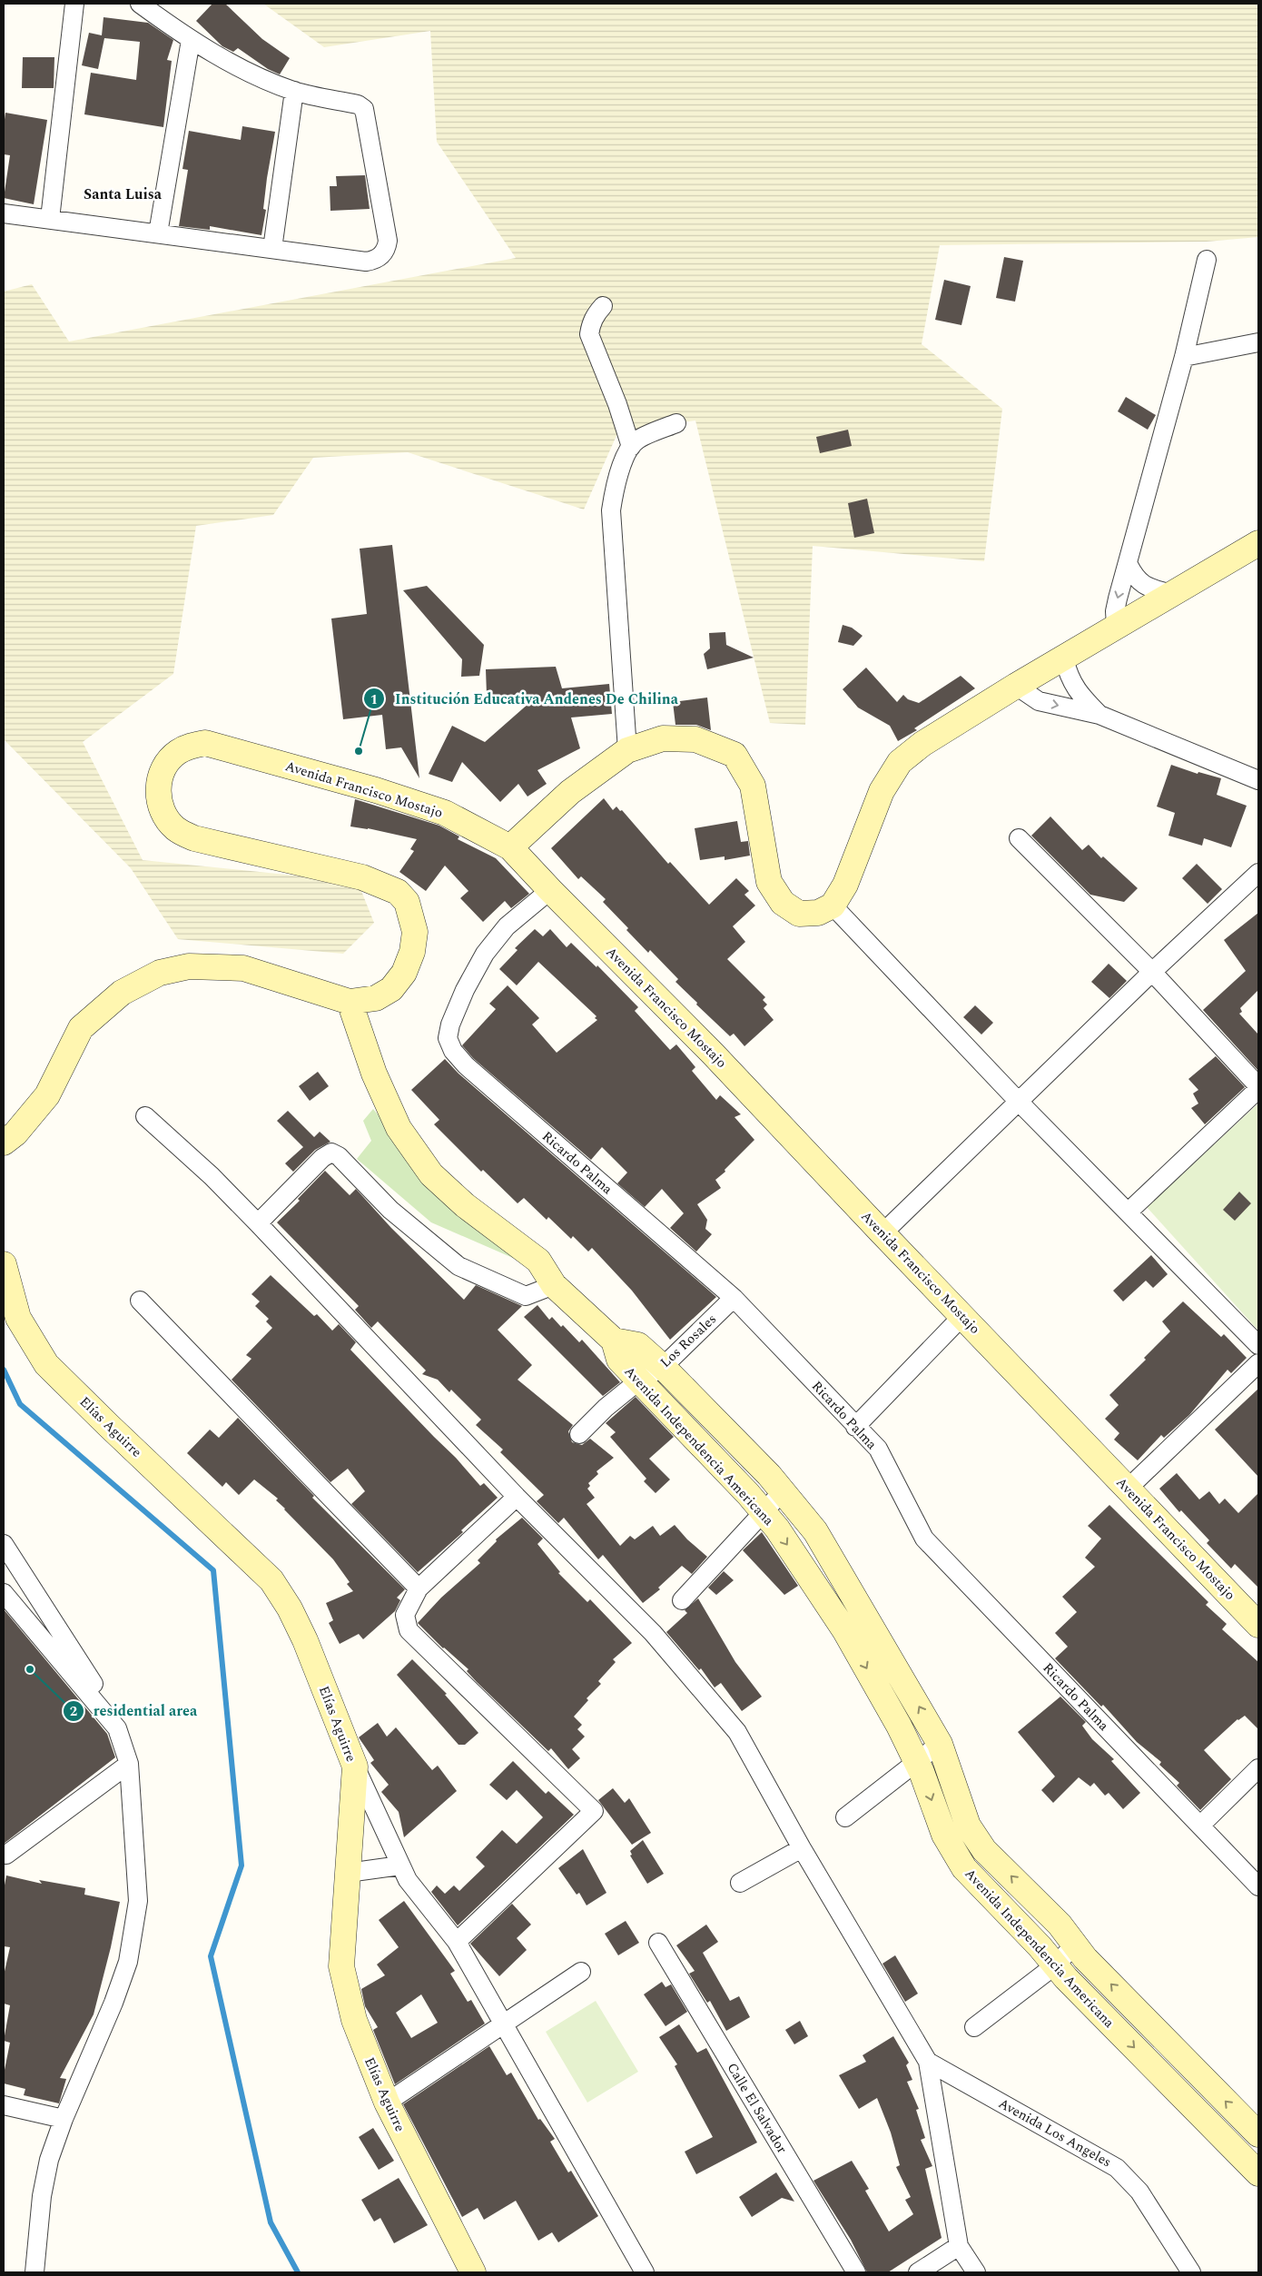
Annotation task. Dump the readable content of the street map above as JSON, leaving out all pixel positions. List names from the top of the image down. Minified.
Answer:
{"streets":{"street":["Avenida Francisco Mostajo","Ricardo Palma","Los Rosales","Elías Aguirre","Avenida Independencia Americana","Calle El Salvador","Avenida Los Angeles"]},"crossings":[["Avenida Francisco Mostajo","Ricardo Palma"],["Avenida Francisco Mostajo","Avenida Independencia Americana"],["Ricardo Palma","Los Rosales"],["Los Rosales","Avenida Independencia Americana"]],"districts":["Santa Luisa"],"places":["Institución Educativa Andenes De Chilina","residential area"]}
